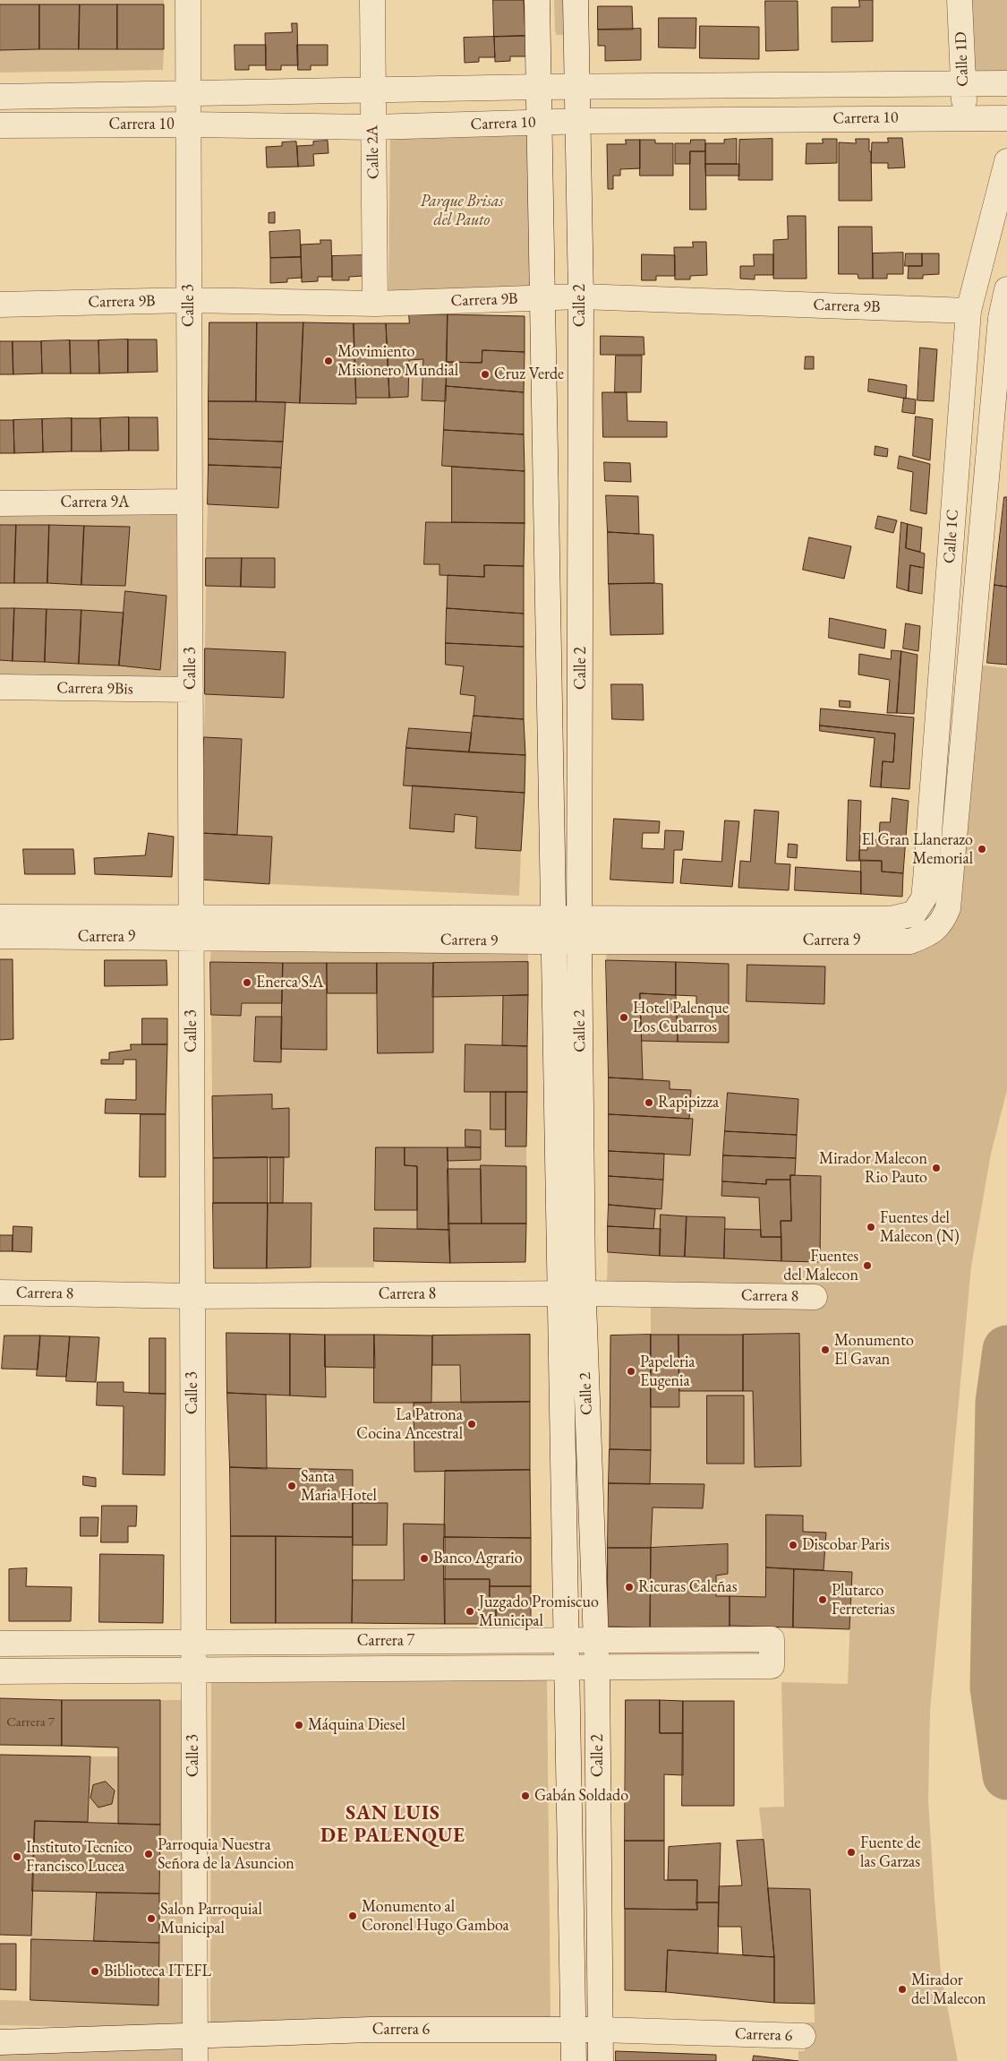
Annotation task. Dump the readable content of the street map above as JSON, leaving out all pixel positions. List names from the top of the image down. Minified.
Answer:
{"streets":{"street":["Calle 1D","Carrera 10","Calle 2A","Carrera 9B","Calle 3","Calle 2","Carrera 9A","Calle 1C","Carrera 9Bis","Carrera 9","Carrera 8","Carrera 7","Carrera 6"]},"crossings":[["Calle 1D","Carrera 10"],["Carrera 10","Calle 2A"],["Carrera 10","Calle 3"],["Carrera 10","Calle 2"],["Calle 2A","Carrera 9B"],["Carrera 9B","Calle 3"],["Carrera 9B","Calle 2"],["Carrera 9B","Calle 1C"],["Calle 3","Carrera 9A"],["Calle 3","Carrera 9Bis"],["Calle 3","Carrera 9"],["Calle 3","Carrera 8"],["Calle 3","Carrera 7"],["Calle 3","Carrera 6"],["Calle 2","Carrera 9"],["Calle 2","Carrera 8"],["Calle 2","Carrera 7"],["Calle 2","Carrera 6"],["Calle 1C","Carrera 9"]],"districts":["SAN LUIS DE PALENQUE"],"parks":["Parque Brisas del Pauto"],"places":["Movimiento Misionero Mundial","Cruz Verde","El Gran Llanerazo Memorial","Enerca S.A","Hotel Palenque Los Cubarros","Rapipizza","Mirador Malecon Rio Pauto","Fuentes del Malecon (N)","Fuentes del Malecon","Monumento El Gavan","Papeleria Eugenia","La Patrona Cocina Ancestral","Santa Maria Hotel","Discobar Paris","Banco Agrario","Ricuras Caleñas","Plutarco Ferreterias","Juzgado Promiscuo Municipal","Máquina Diesel","Gabán Soldado","Fuente de las Garzas","Parroquia Nuestra Señora de la Asuncion","Instituto Tecnico Francisco Lucea","Monumento al Coronel Hugo Gamboa","Salon Parroquial Municipal","Biblioteca ITEFL","Mirador del Malecon"],"house_numbers":["Carrera 7"]}
